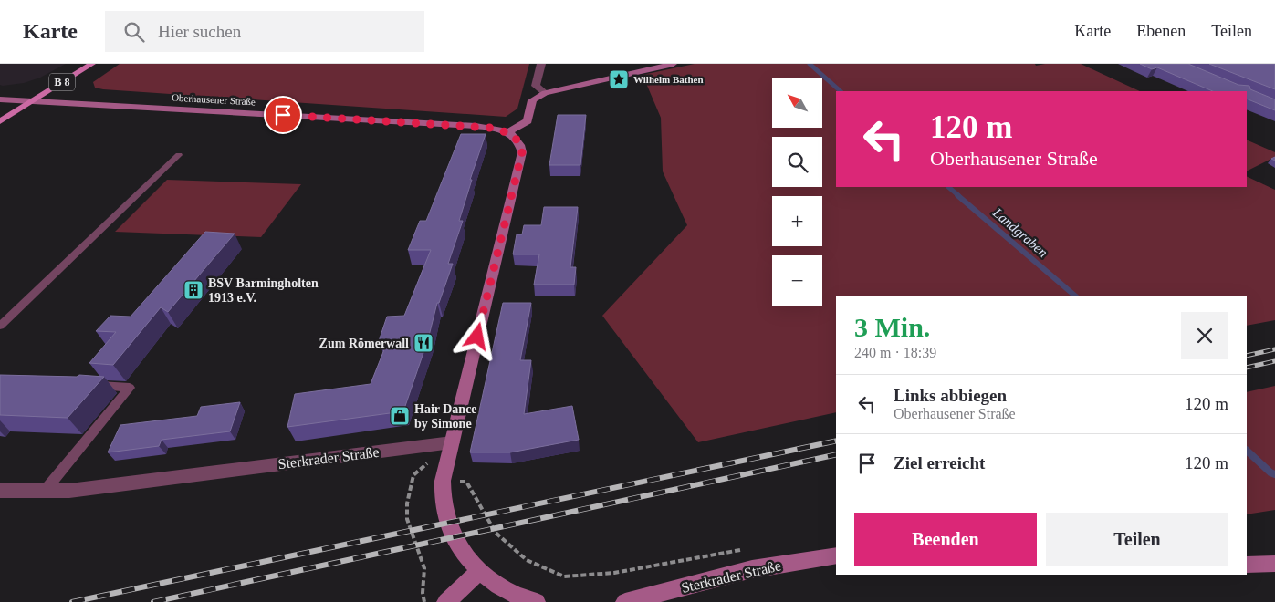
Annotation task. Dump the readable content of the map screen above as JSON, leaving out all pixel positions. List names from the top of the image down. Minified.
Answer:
{"streets":{"main road":["B 8","Oberhausener Straße","Sterkrader Straße"]},"crossings":[["B 8","Oberhausener Straße"]],"water":["Landgraben"],"places":{"place":["Wilhelm Bathen"],"building":["BSV Barmingholten 1913 e.V."],"restaurant":["Zum Römerwall"],"shop":["Hair Dance by Simone"]},"north":"top left","page":{"header":"Karte","search":"Hier suchen","nav":["Karte","Ebenen","Teilen"],"map_buttons":["+","−"],"turn":["120 m","Oberhausener Straße"],"heading":["3 Min.","240 m · 18:39"],"list":[{"name":"Links abbiegen","note":"Oberhausener Straße","value":"120 m"},{"name":"Ziel erreicht","value":"120 m"}],"buttons":["Beenden","Teilen"]}}
